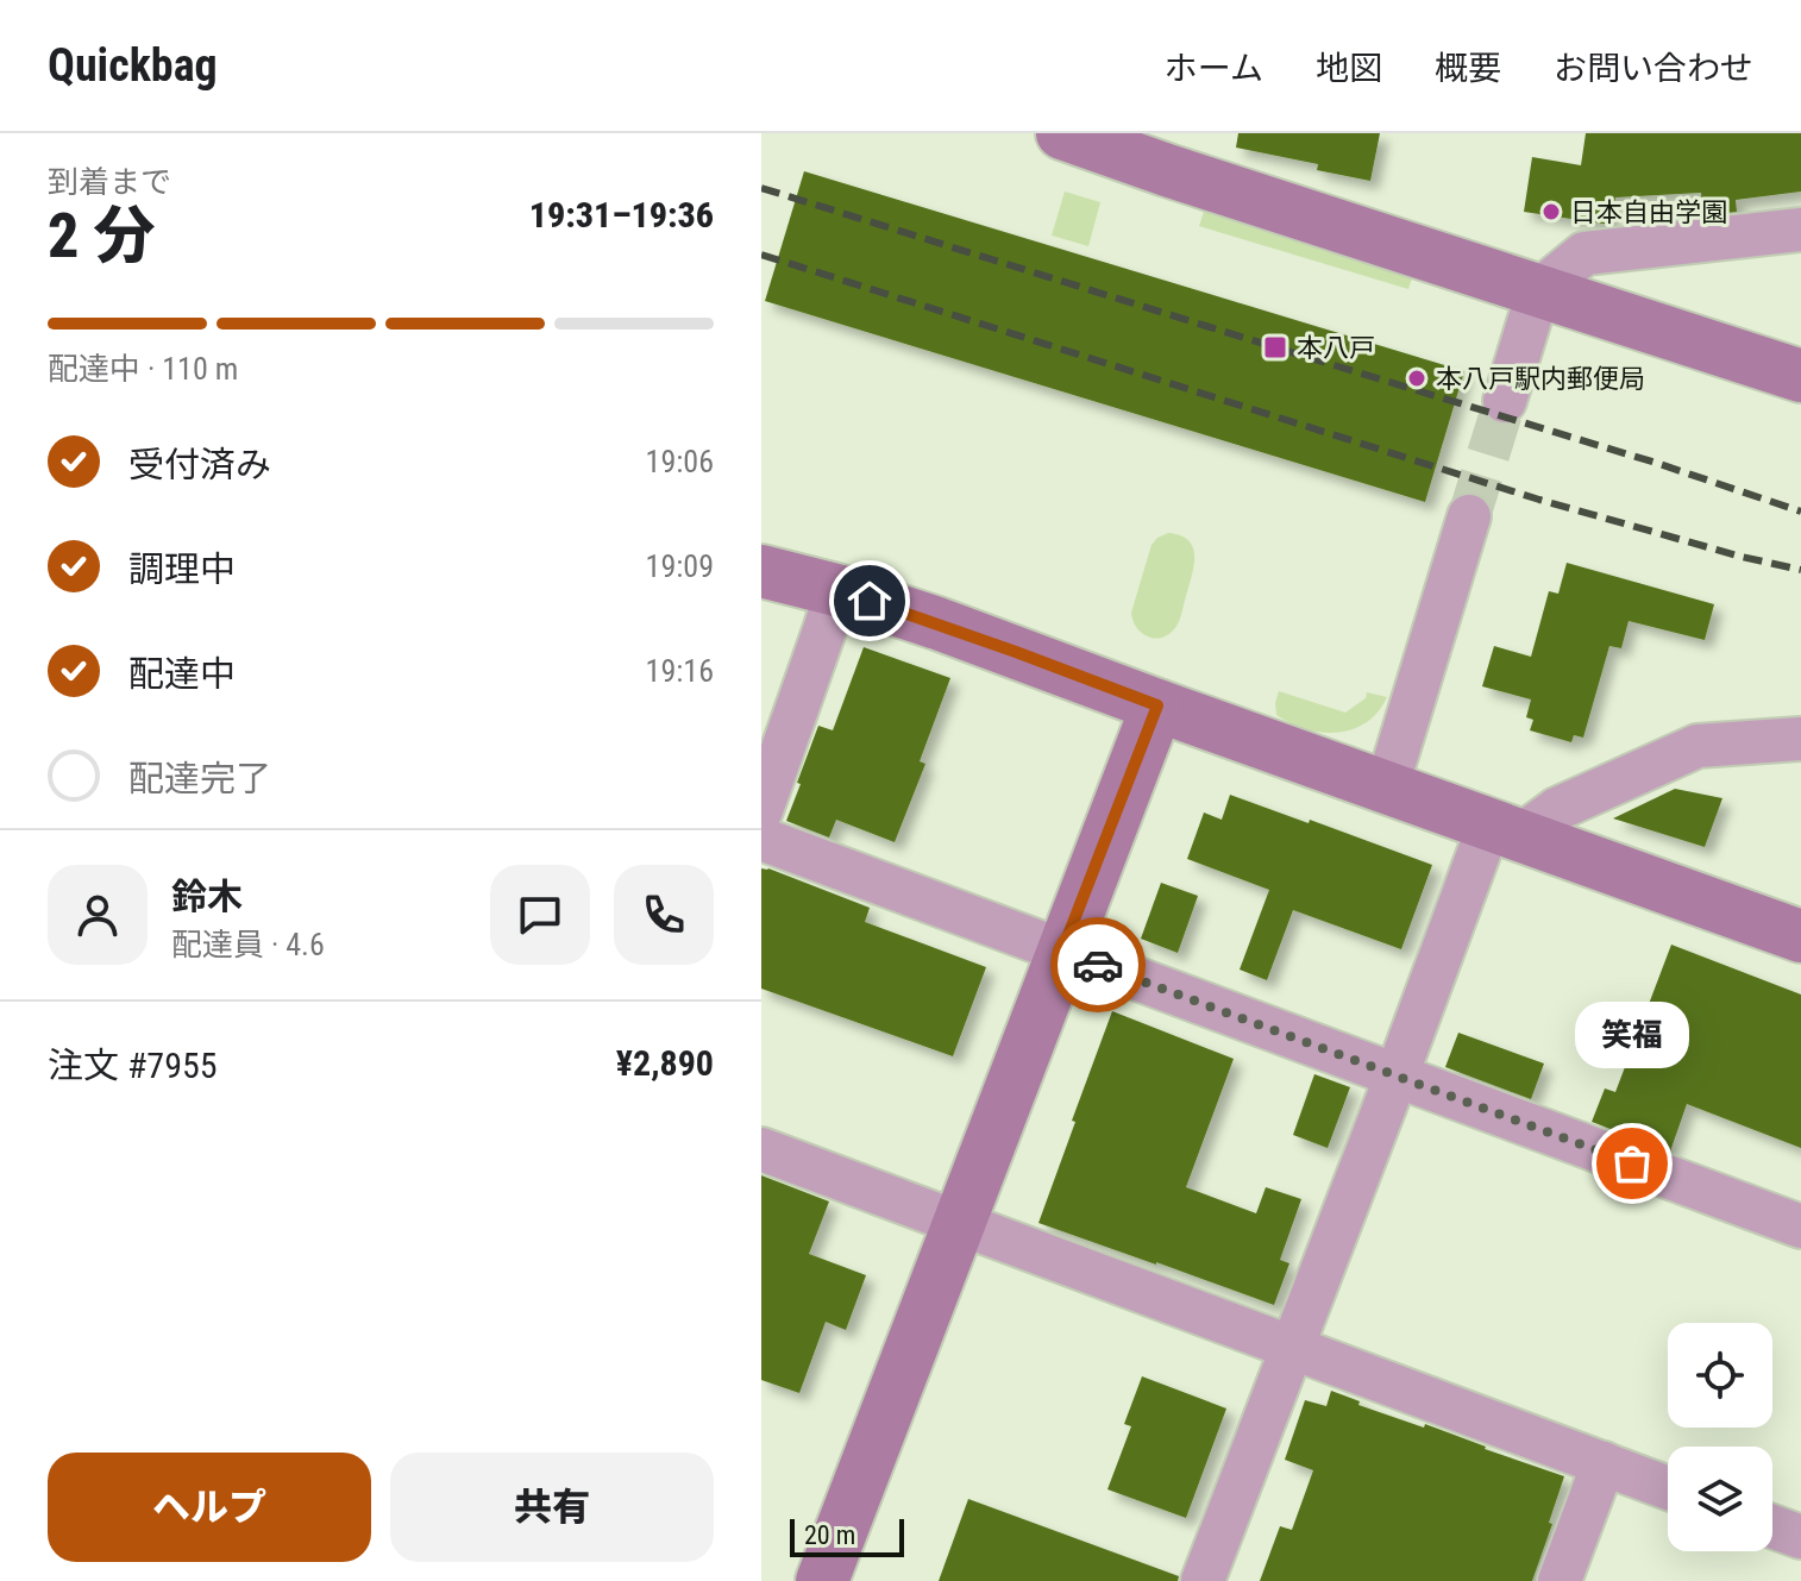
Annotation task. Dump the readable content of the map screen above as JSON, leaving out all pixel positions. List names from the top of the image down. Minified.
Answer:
{"places":{"other":["日本自由学園","本八戸駅内郵便局","笑福"],"transit":["本八戸"]},"scale_bar":"20 m","page":{"header":"Quickbag","nav":["ホーム","地図","概要","お問い合わせ"],"heading":["2 分","到着まで","19:31–19:36"],"panel":["鈴木","配達員 · 4.6","注文 #7955","¥2,890"],"bar":"配達中 · 110 m","list":[["受付済み","19:06"],["調理中","19:09"],["配達中","19:16"],"配達完了"],"bubble":"笑福","buttons":["ヘルプ","共有"],"scale":"20 m"}}
